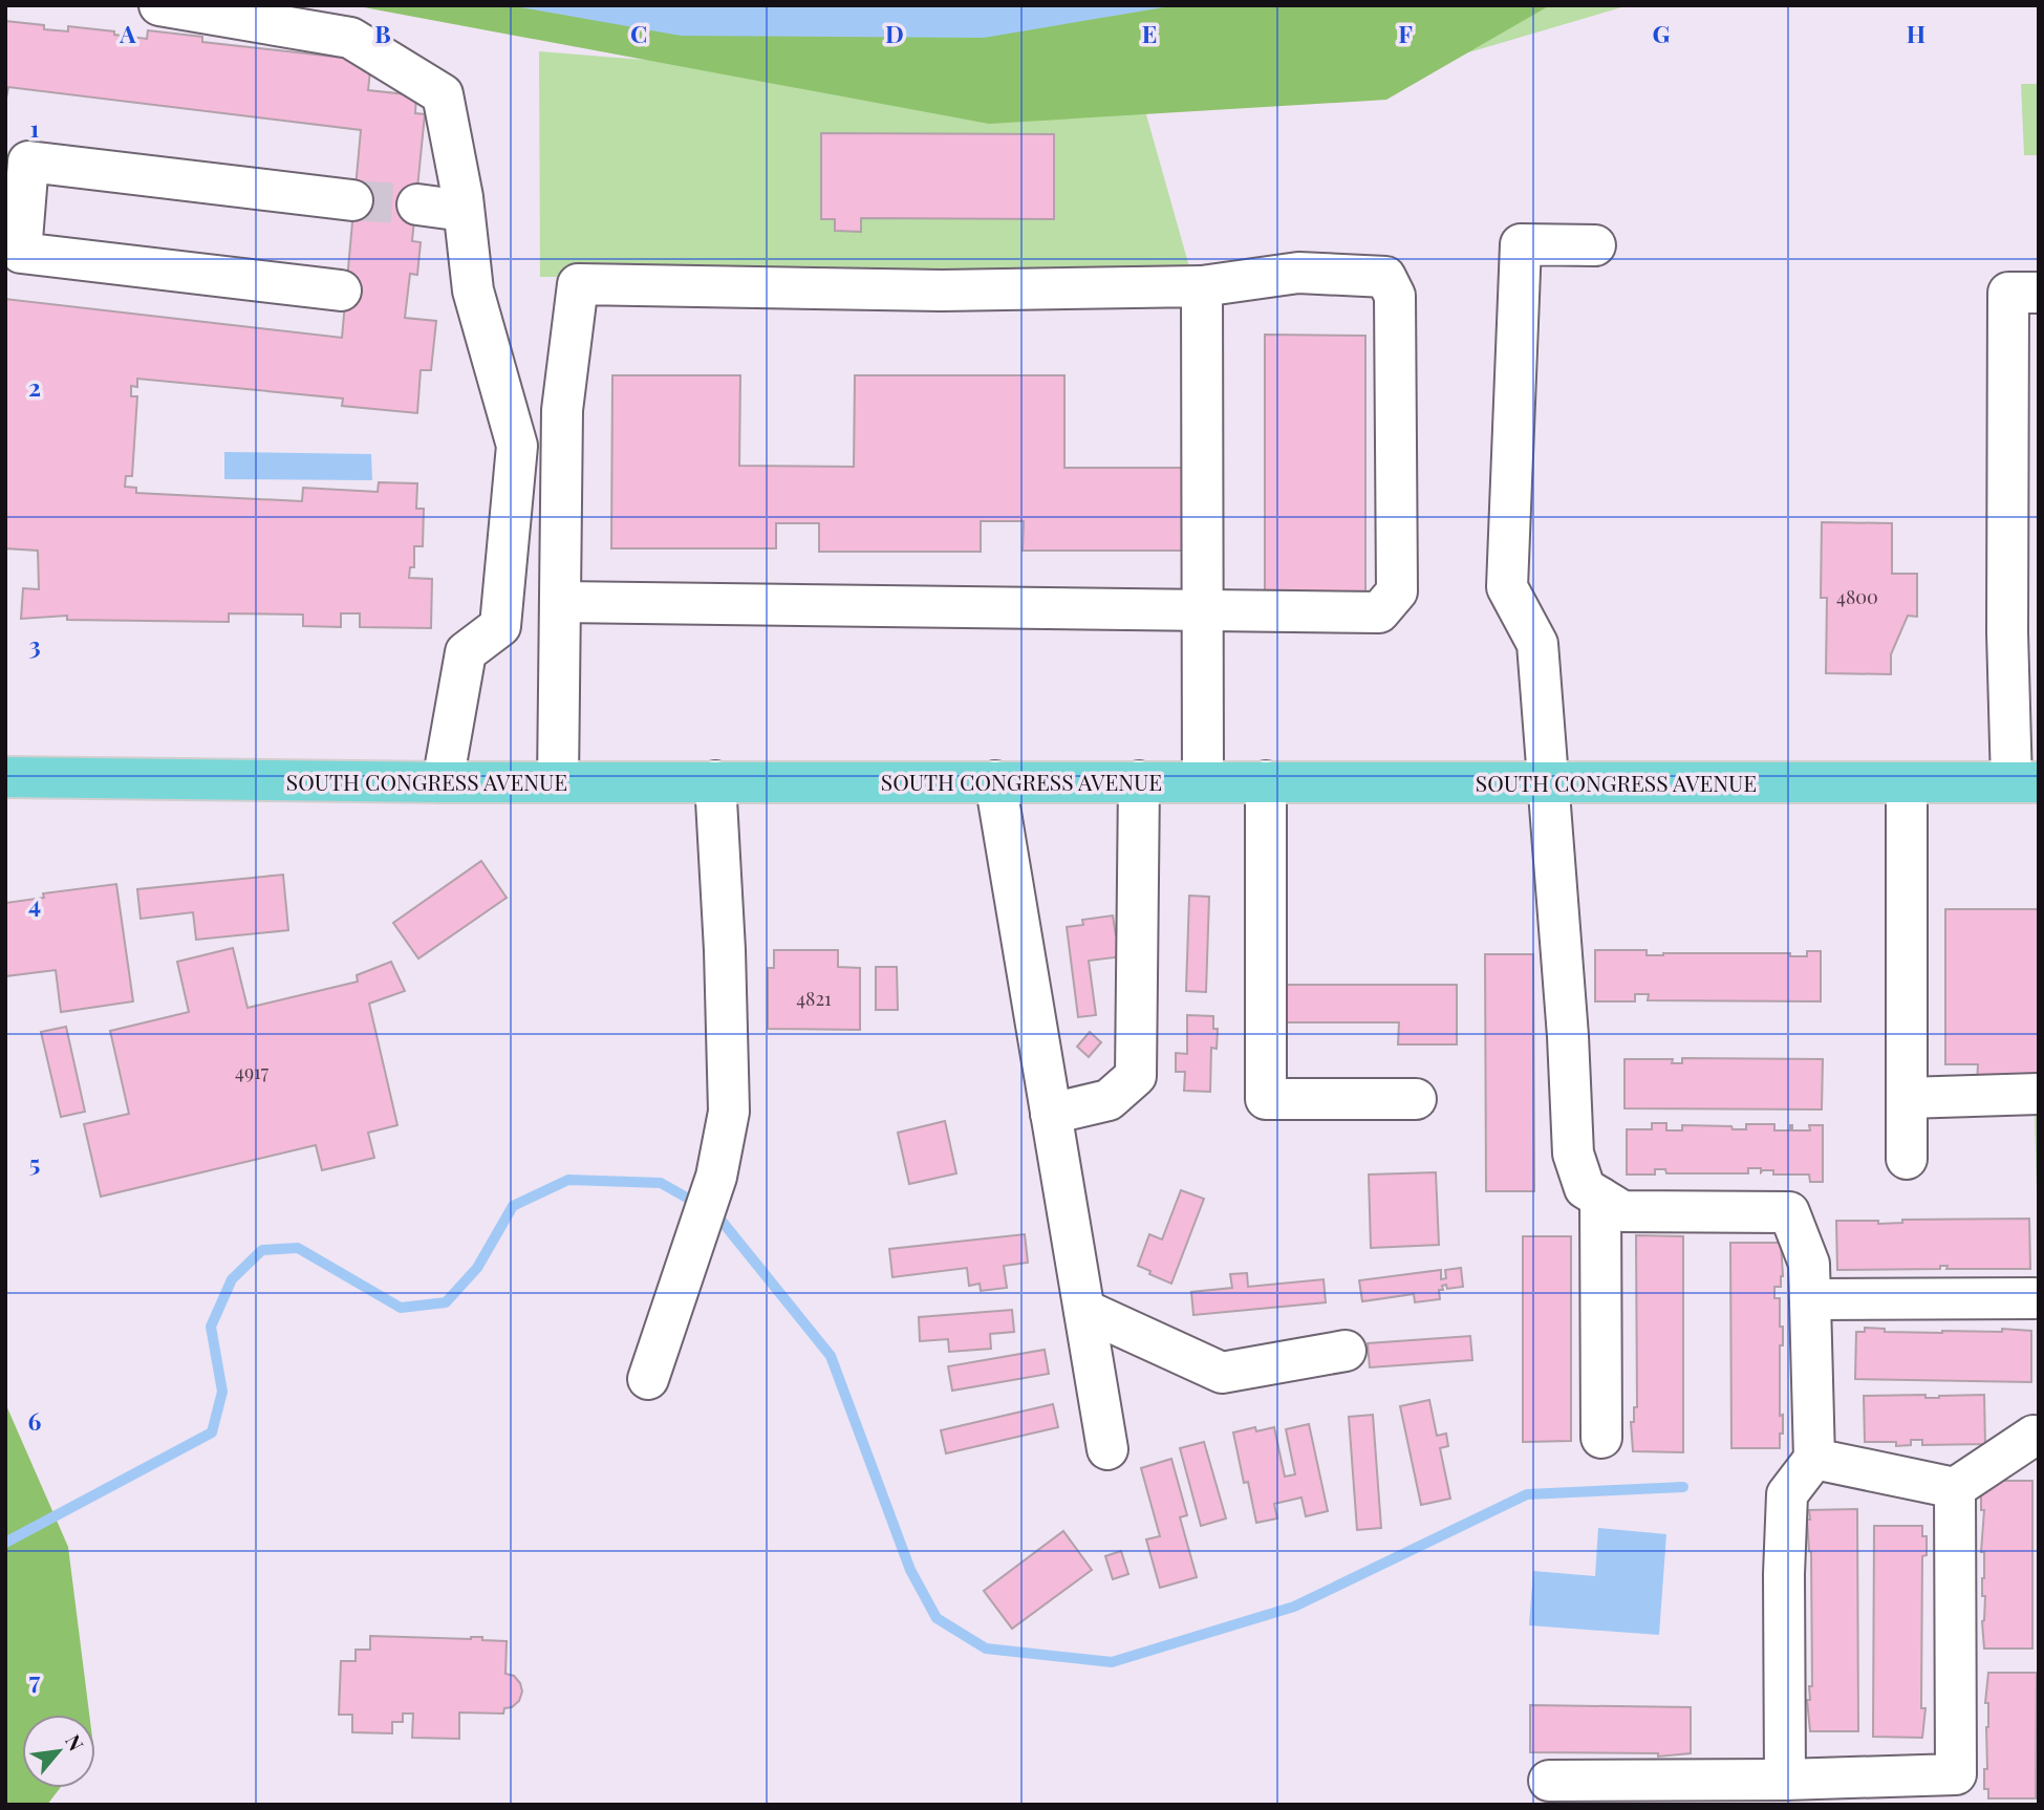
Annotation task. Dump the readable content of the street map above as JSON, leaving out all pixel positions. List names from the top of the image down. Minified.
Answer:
{"streets":{"main road":["SOUTH CONGRESS AVENUE"]},"house_numbers":["4800","4821","4917"],"north":"top right","grid":{"columns":["A","B","C","D","E","F","G","H"],"rows":["1","2","3","4","5","6","7"]}}
